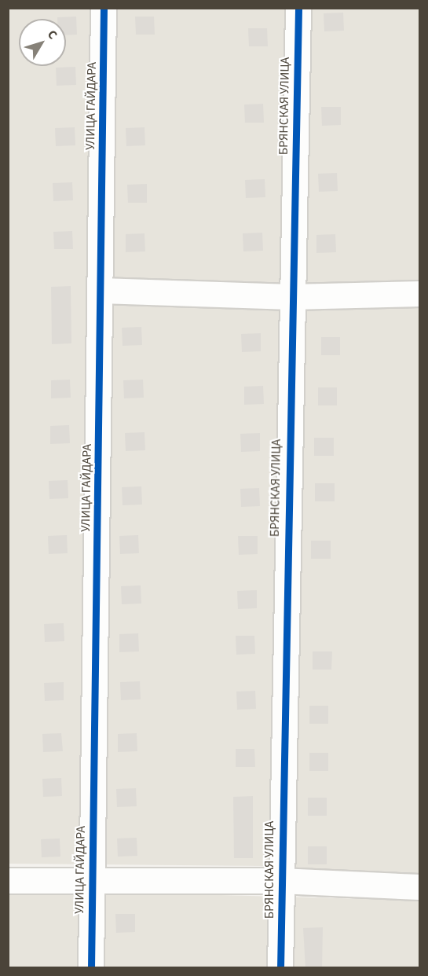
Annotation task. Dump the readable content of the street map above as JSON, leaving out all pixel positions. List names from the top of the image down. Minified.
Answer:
{"streets":{"street":["УЛИЦА ГАЙДАРА","БРЯНСКАЯ УЛИЦА"]},"north":"top right"}
